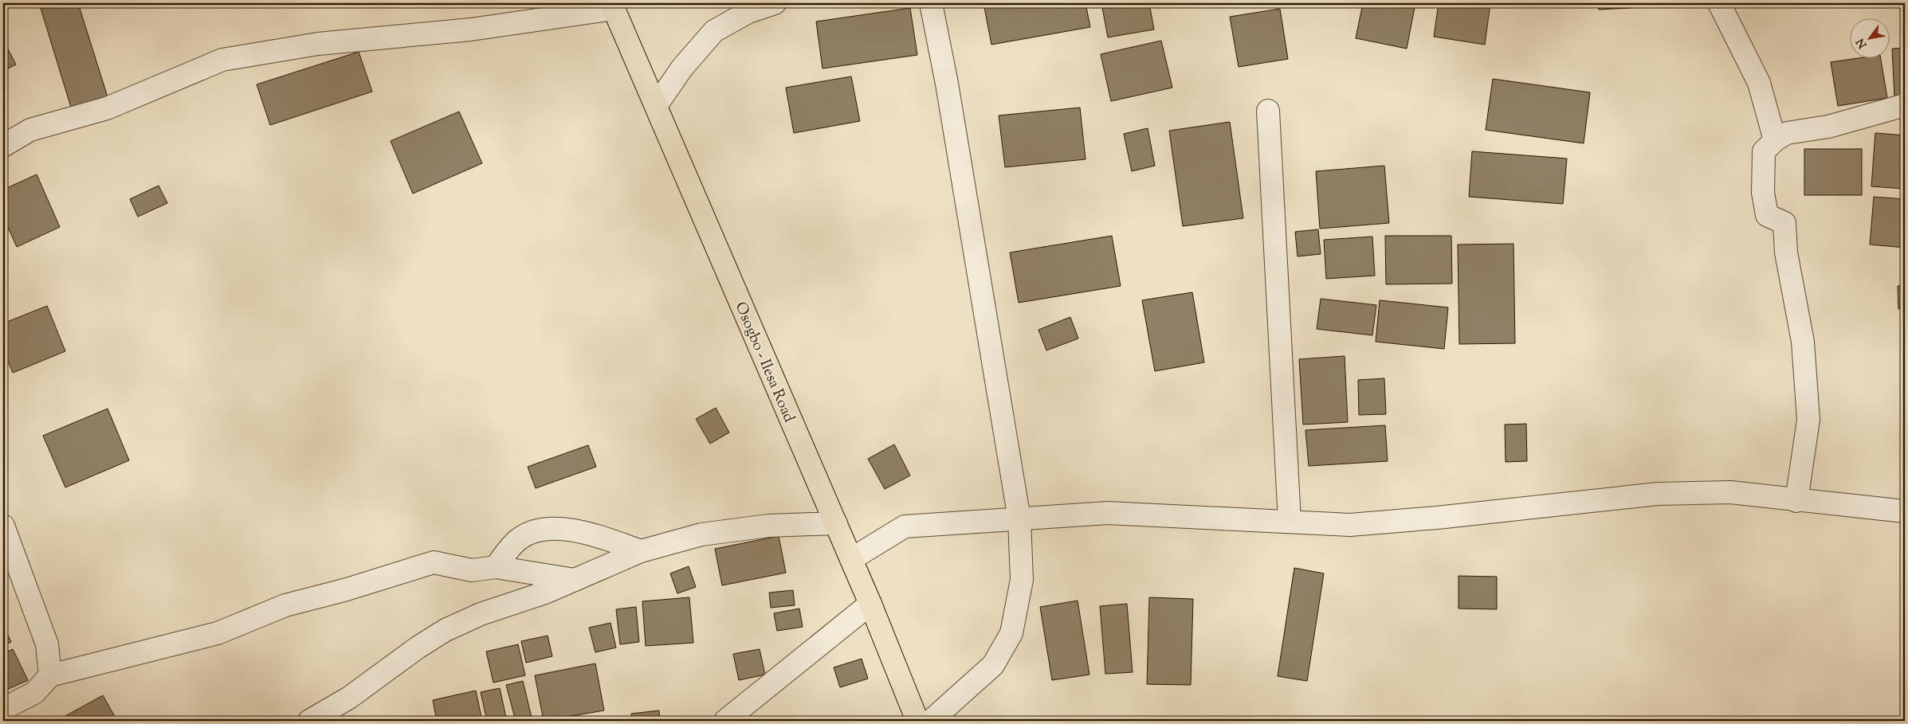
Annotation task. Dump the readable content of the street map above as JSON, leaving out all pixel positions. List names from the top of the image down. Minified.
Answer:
{"streets":{"main road":["Osogbo - Ilesa Road"]},"north":"bottom left"}
